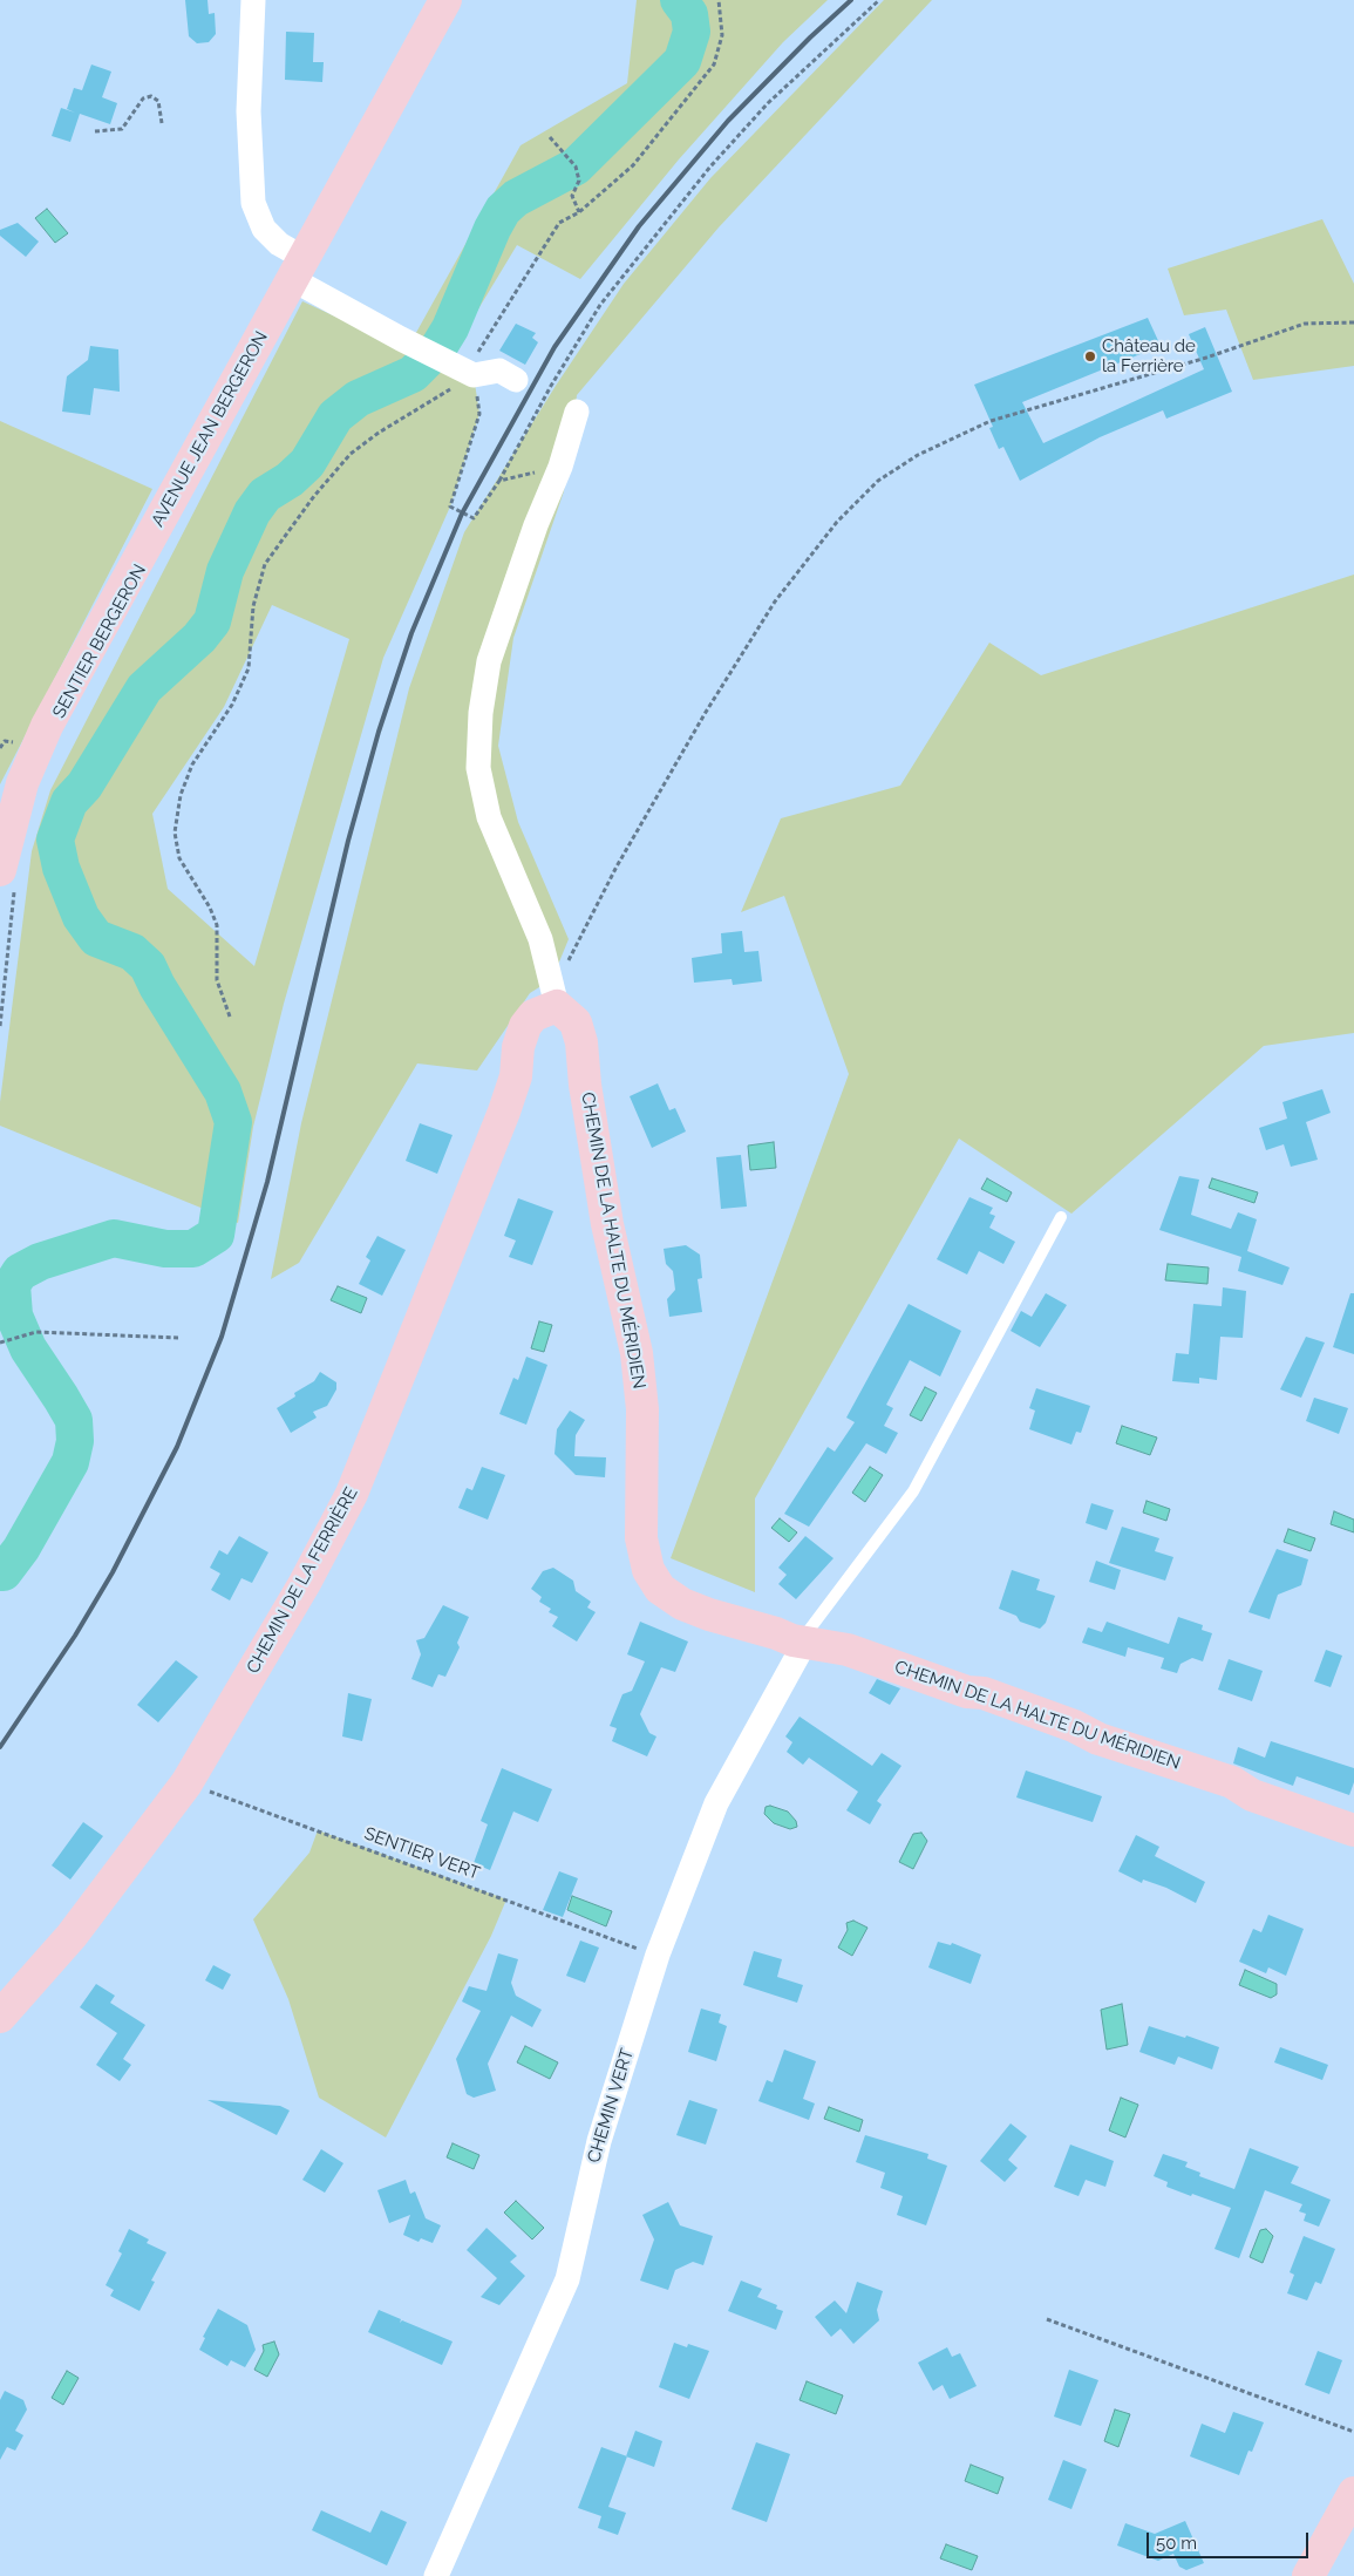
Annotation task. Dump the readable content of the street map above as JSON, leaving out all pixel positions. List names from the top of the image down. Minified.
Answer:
{"streets":{"street":["AVENUE JEAN BERGERON","CHEMIN DE LA HALTE DU MÉRIDIEN","CHEMIN DE LA FERRIÈRE","CHEMIN VERT"],"path":["SENTIER VERT"]},"crossings":[["CHEMIN DE LA HALTE DU MÉRIDIEN","CHEMIN DE LA FERRIÈRE"],["CHEMIN DE LA HALTE DU MÉRIDIEN","CHEMIN VERT"],["CHEMIN DE LA FERRIÈRE","SENTIER VERT"]],"places":["Château de la Ferrière"],"scale_bar":"50 m"}
